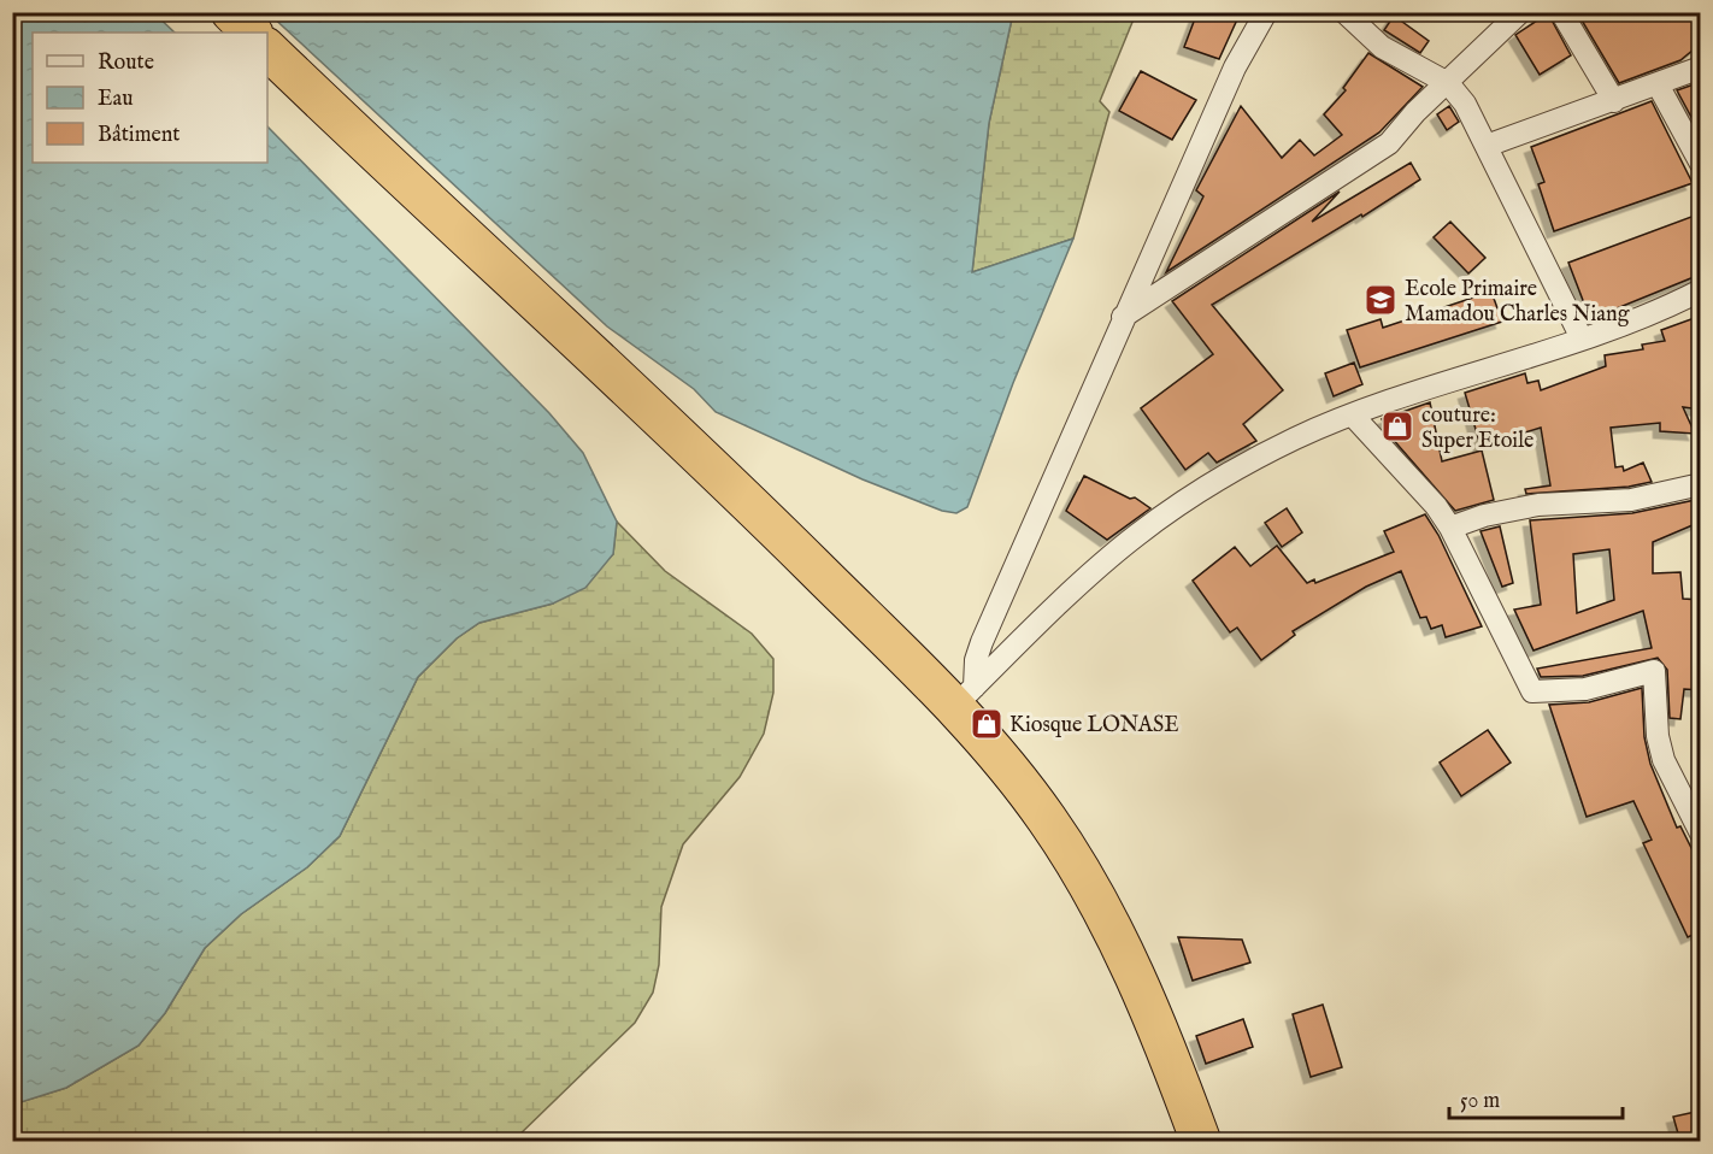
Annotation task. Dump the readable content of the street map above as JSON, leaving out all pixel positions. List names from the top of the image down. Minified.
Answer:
{"places":{"school or university":["Ecole Primaire Mamadou Charles Niang"],"shop":["couture: Super Etoile","Kiosque LONASE"]},"legend":["Route","Eau","Bâtiment"],"scale_bar":"50 m"}
